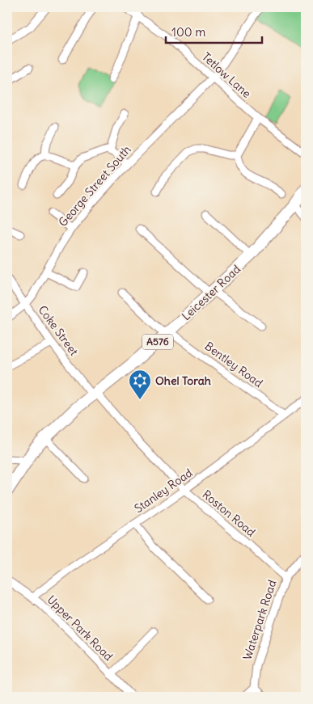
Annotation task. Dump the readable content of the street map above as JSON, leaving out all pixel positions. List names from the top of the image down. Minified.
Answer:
{"streets":{"main road":["Leicester Road","A576"],"street":["Tetlow Lane","George Street South","Coke Street","Bentley Road","Stanley Road","Roston Road","Waterpark Road","Upper Park Road"]},"crossings":[["Tetlow Lane","George Street South"],["George Street South","Coke Street"],["Leicester Road","Coke Street"],["Leicester Road","Bentley Road"],["Leicester Road","Roston Road"],["Coke Street","Roston Road"],["Bentley Road","Stanley Road"],["Stanley Road","Roston Road"],["Stanley Road","Upper Park Road"],["Roston Road","Waterpark Road"]],"places":{"synagogue":["Ohel Torah"]},"scale_bar":"100 m"}
